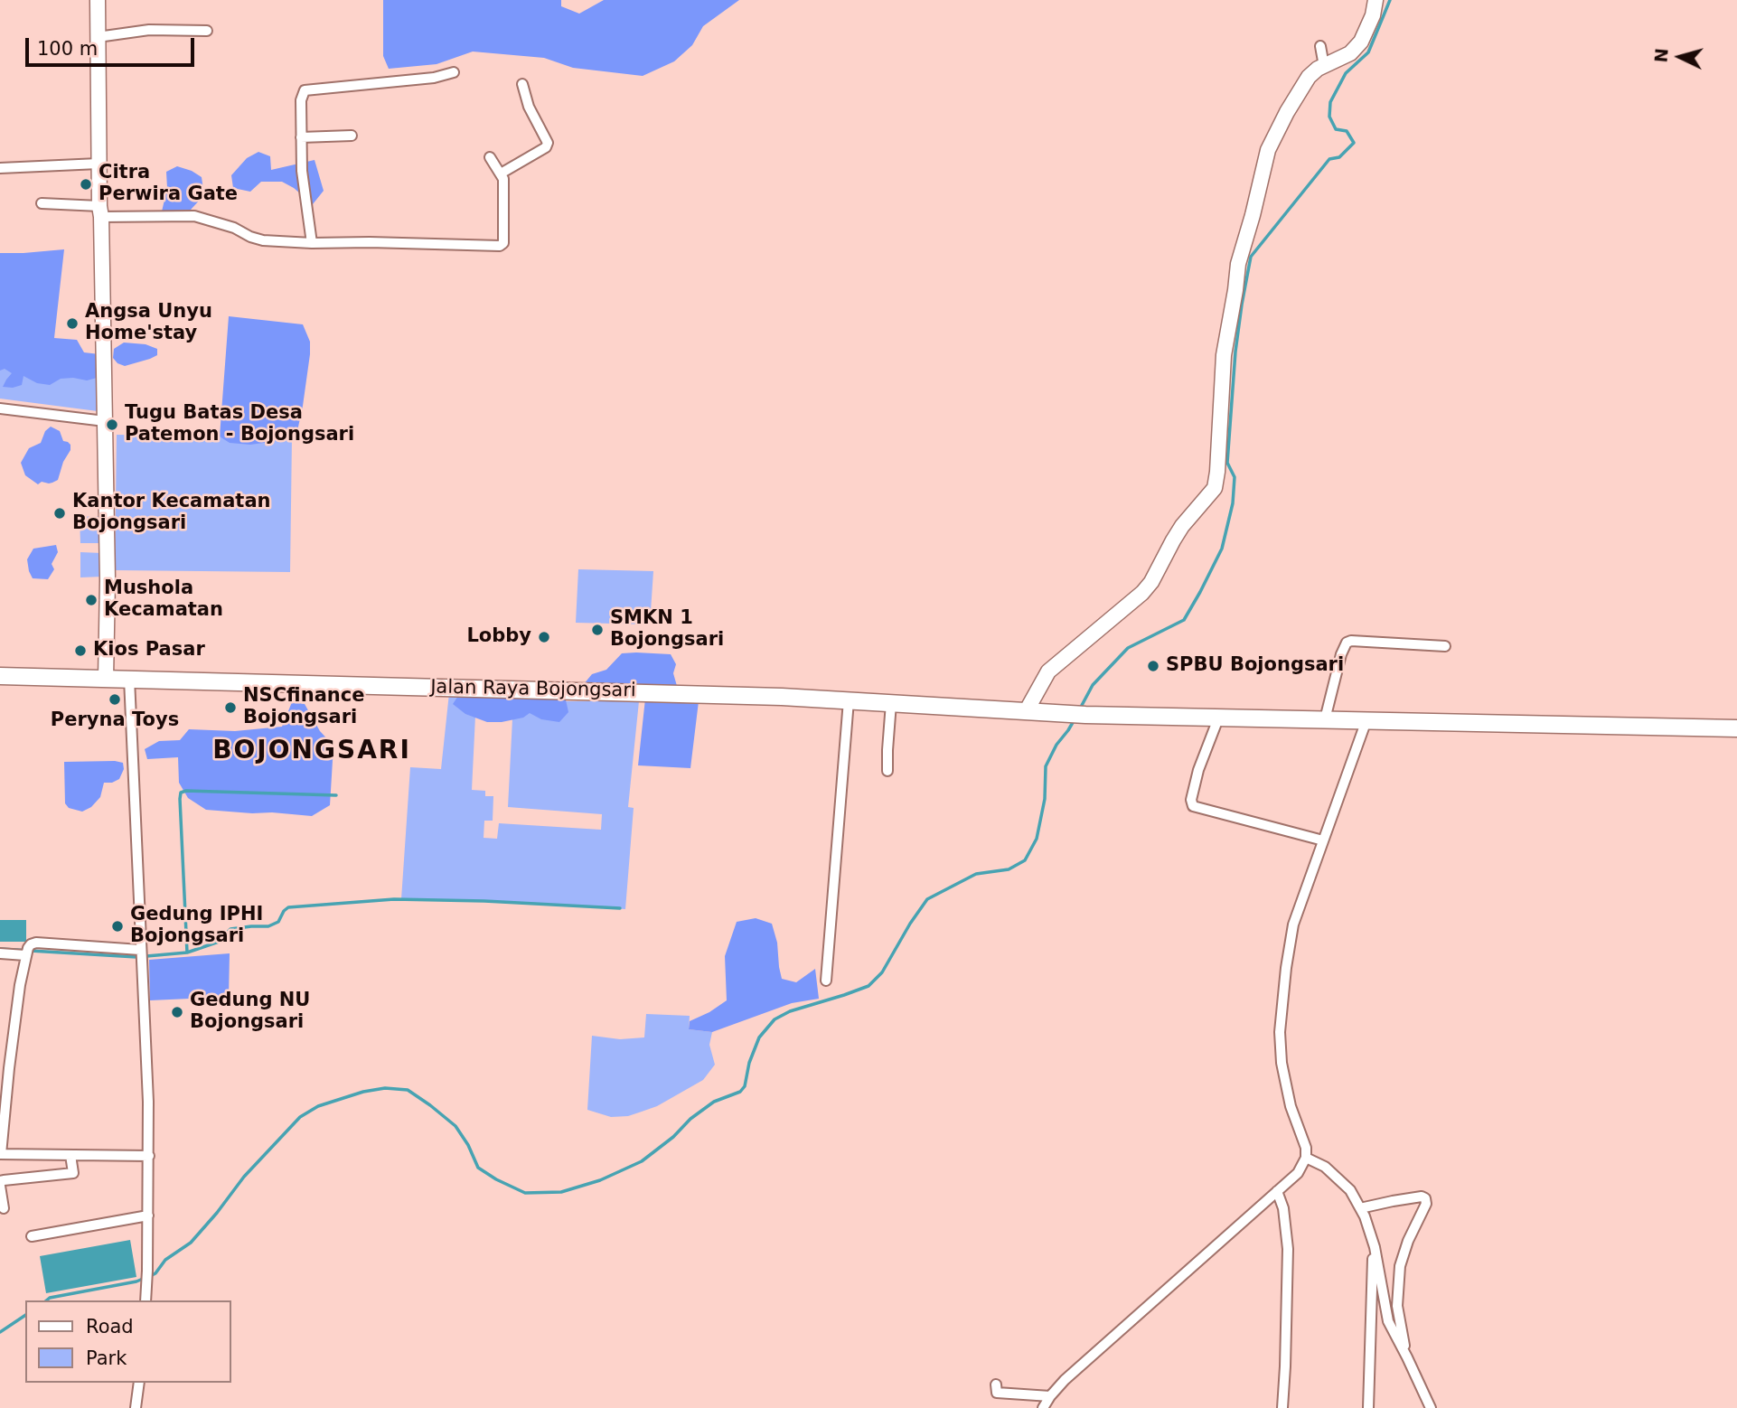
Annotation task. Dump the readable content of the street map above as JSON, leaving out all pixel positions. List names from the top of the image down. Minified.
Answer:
{"streets":{"main road":["Jalan Raya Bojongsari"]},"districts":["BOJONGSARI"],"places":["Citra Perwira Gate","Angsa Unyu Home'stay","Tugu Batas Desa Patemon - Bojongsari","Kantor Kecamatan Bojongsari","Mushola Kecamatan","SMKN 1 Bojongsari","Lobby","Kios Pasar","SPBU Bojongsari","Peryna Toys","NSCfinance Bojongsari","Gedung IPHI Bojongsari","Gedung NU Bojongsari"],"legend":["Road","Park"],"scale_bar":"100 m","north":"left"}
